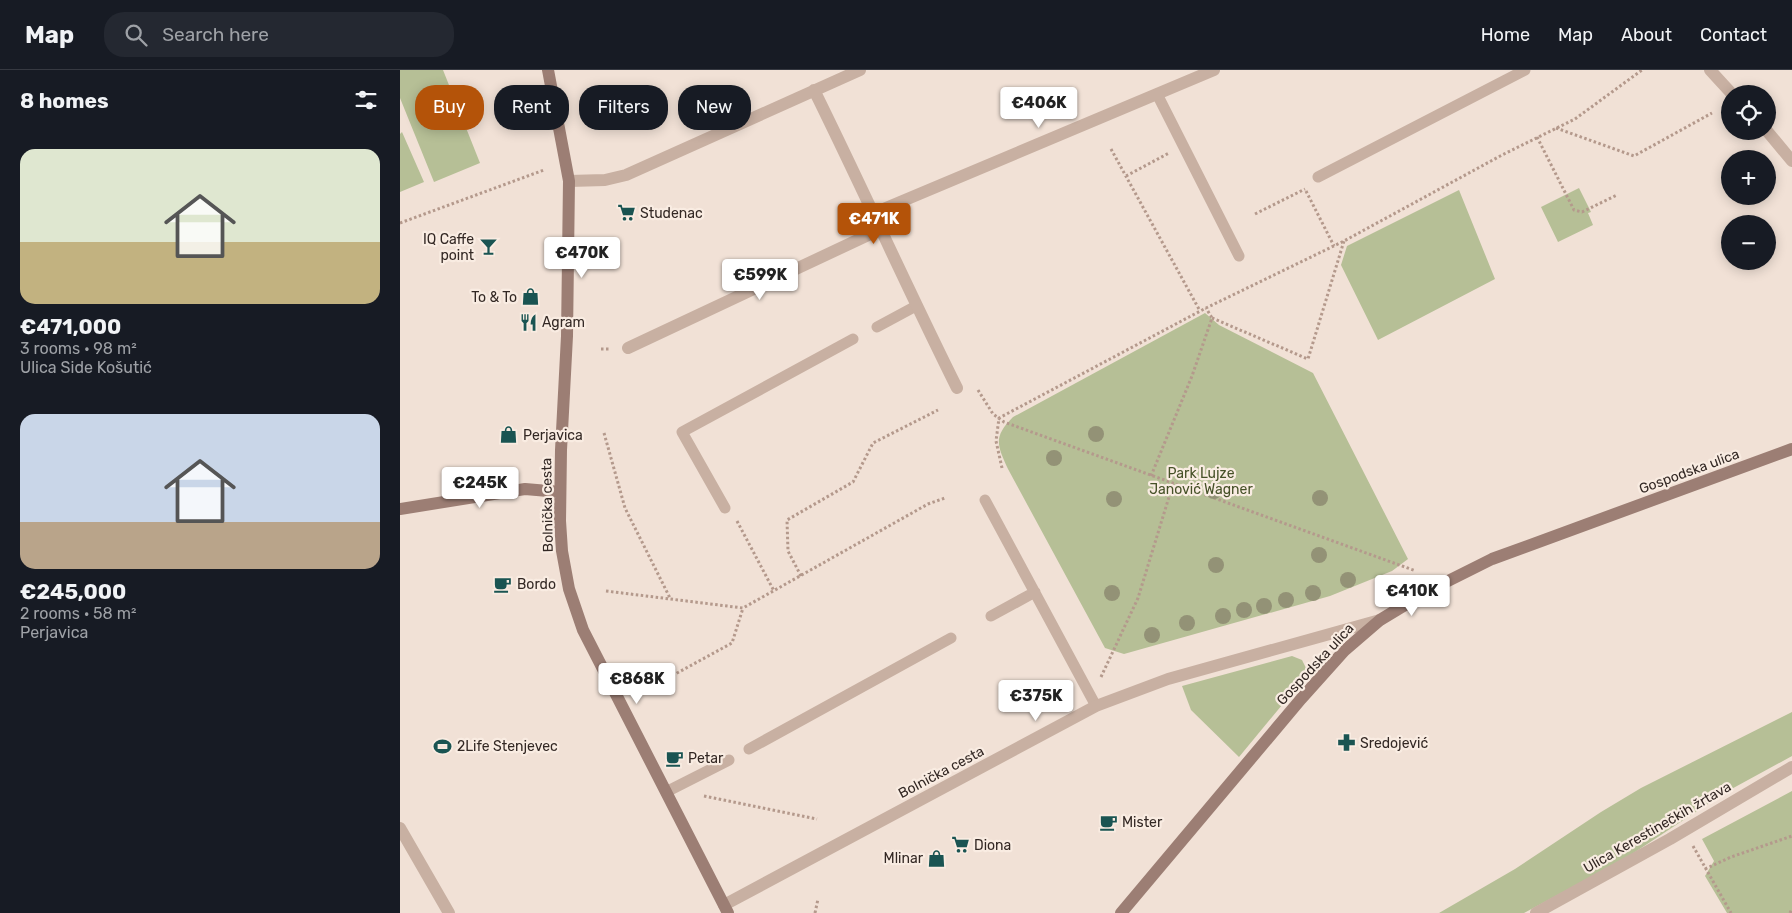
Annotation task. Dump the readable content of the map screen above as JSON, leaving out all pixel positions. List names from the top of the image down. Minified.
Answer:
{"streets":{"street":["Gospodska ulica","Bolnička cesta","Ulica Kerestinečkih žrtava"]},"crossings":[["Gospodska ulica","Bolnička cesta"]],"parks":["Park Lujze Janović Wagner"],"places":{"supermarket":["Studenac","Diona"],"bar":["IQ Caffe point"],"shop":["To & To","Perjavica","Mlinar"],"restaurant":["Agram"],"cafe":["Bordo","Petar","Mister"],"pharmacy":["Sredojević"],"sports":["2Life Stenjevec"]},"page":{"header":"Map","search":"Search here","nav":["Home","Map","About","Contact"],"heading":"8 homes","map_buttons":["+","−"],"chip":["Buy","Rent","Filters","New"],"price":["€406K","€471K","€470K","€599K","€245K","€410K","€868K","€375K"],"list":[{"name":"€471,000","note":"3 rooms · 98 m² · Ulica Side Košutić"},{"name":"€245,000","note":"2 rooms · 58 m² · Perjavica"}]}}
